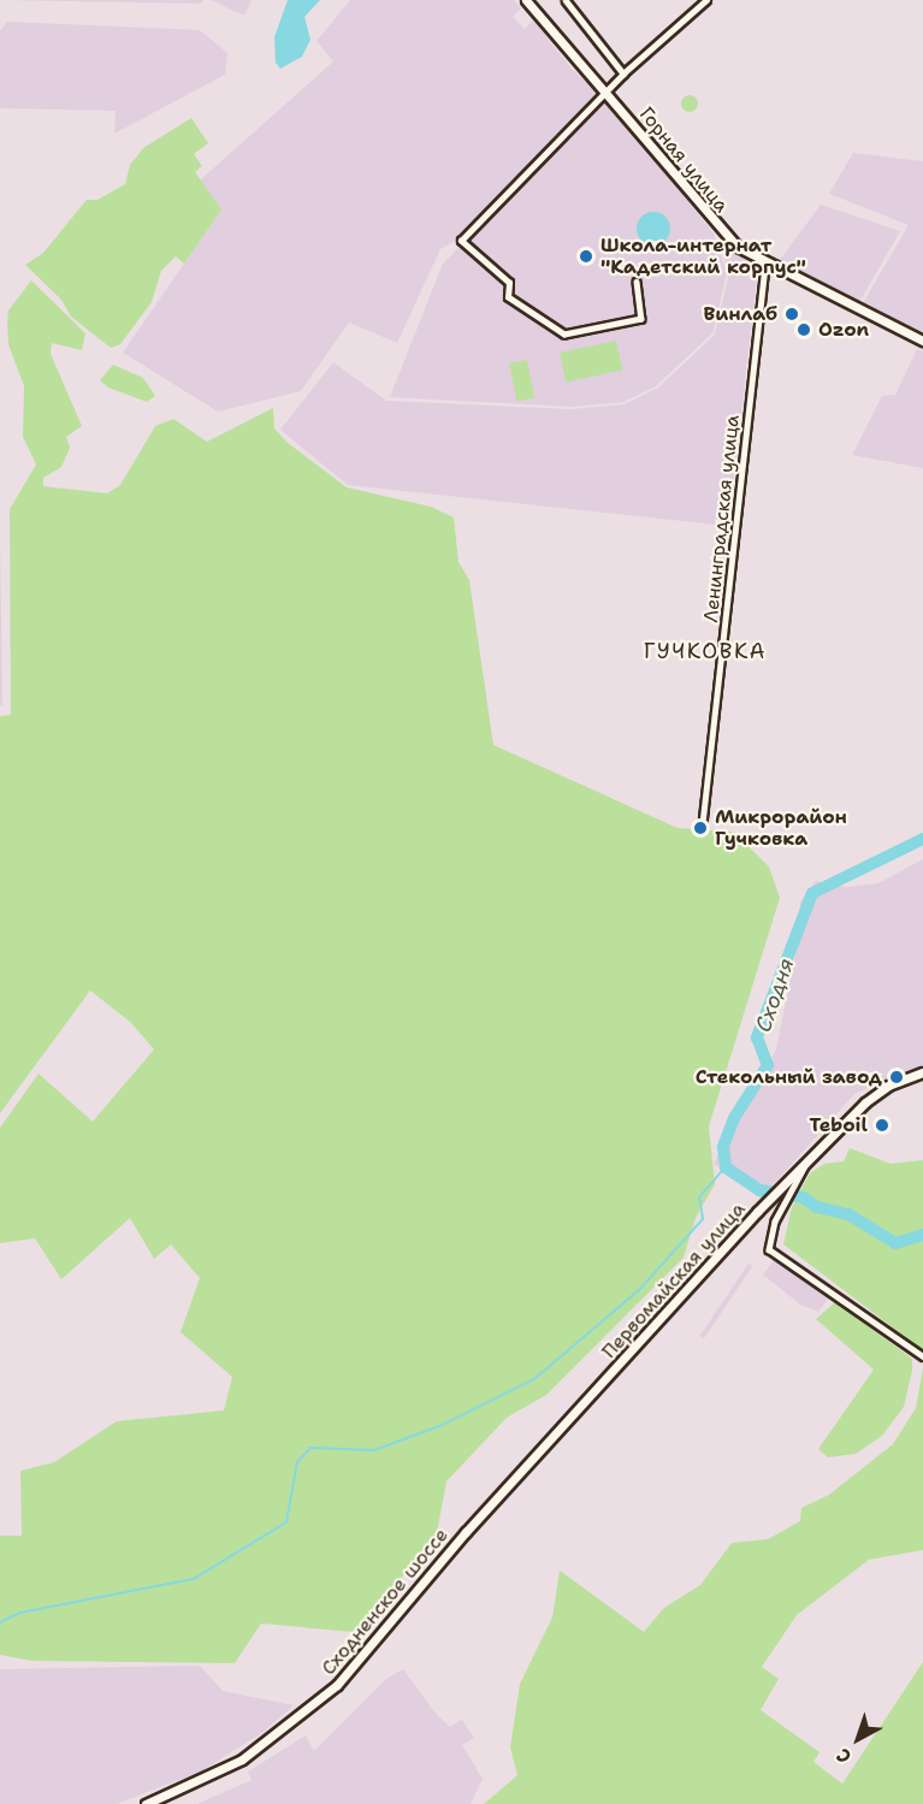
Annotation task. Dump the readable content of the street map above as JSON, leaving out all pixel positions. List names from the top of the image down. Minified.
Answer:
{"streets":{"main road":["Горная улица","Первомайская улица","Сходненское шоссе"],"street":["Ленинградская улица"]},"crossings":[["Горная улица","Ленинградская улица"],["Первомайская улица","Сходненское шоссе"]],"districts":["ГУЧКОВКА"],"water":["Сходня"],"places":["Школа-интернат \"Кадетский корпус\"","Винлаб","Ozon","Микрорайон Гучковка","Стекольный завод","Teboil"],"north":"bottom left"}
